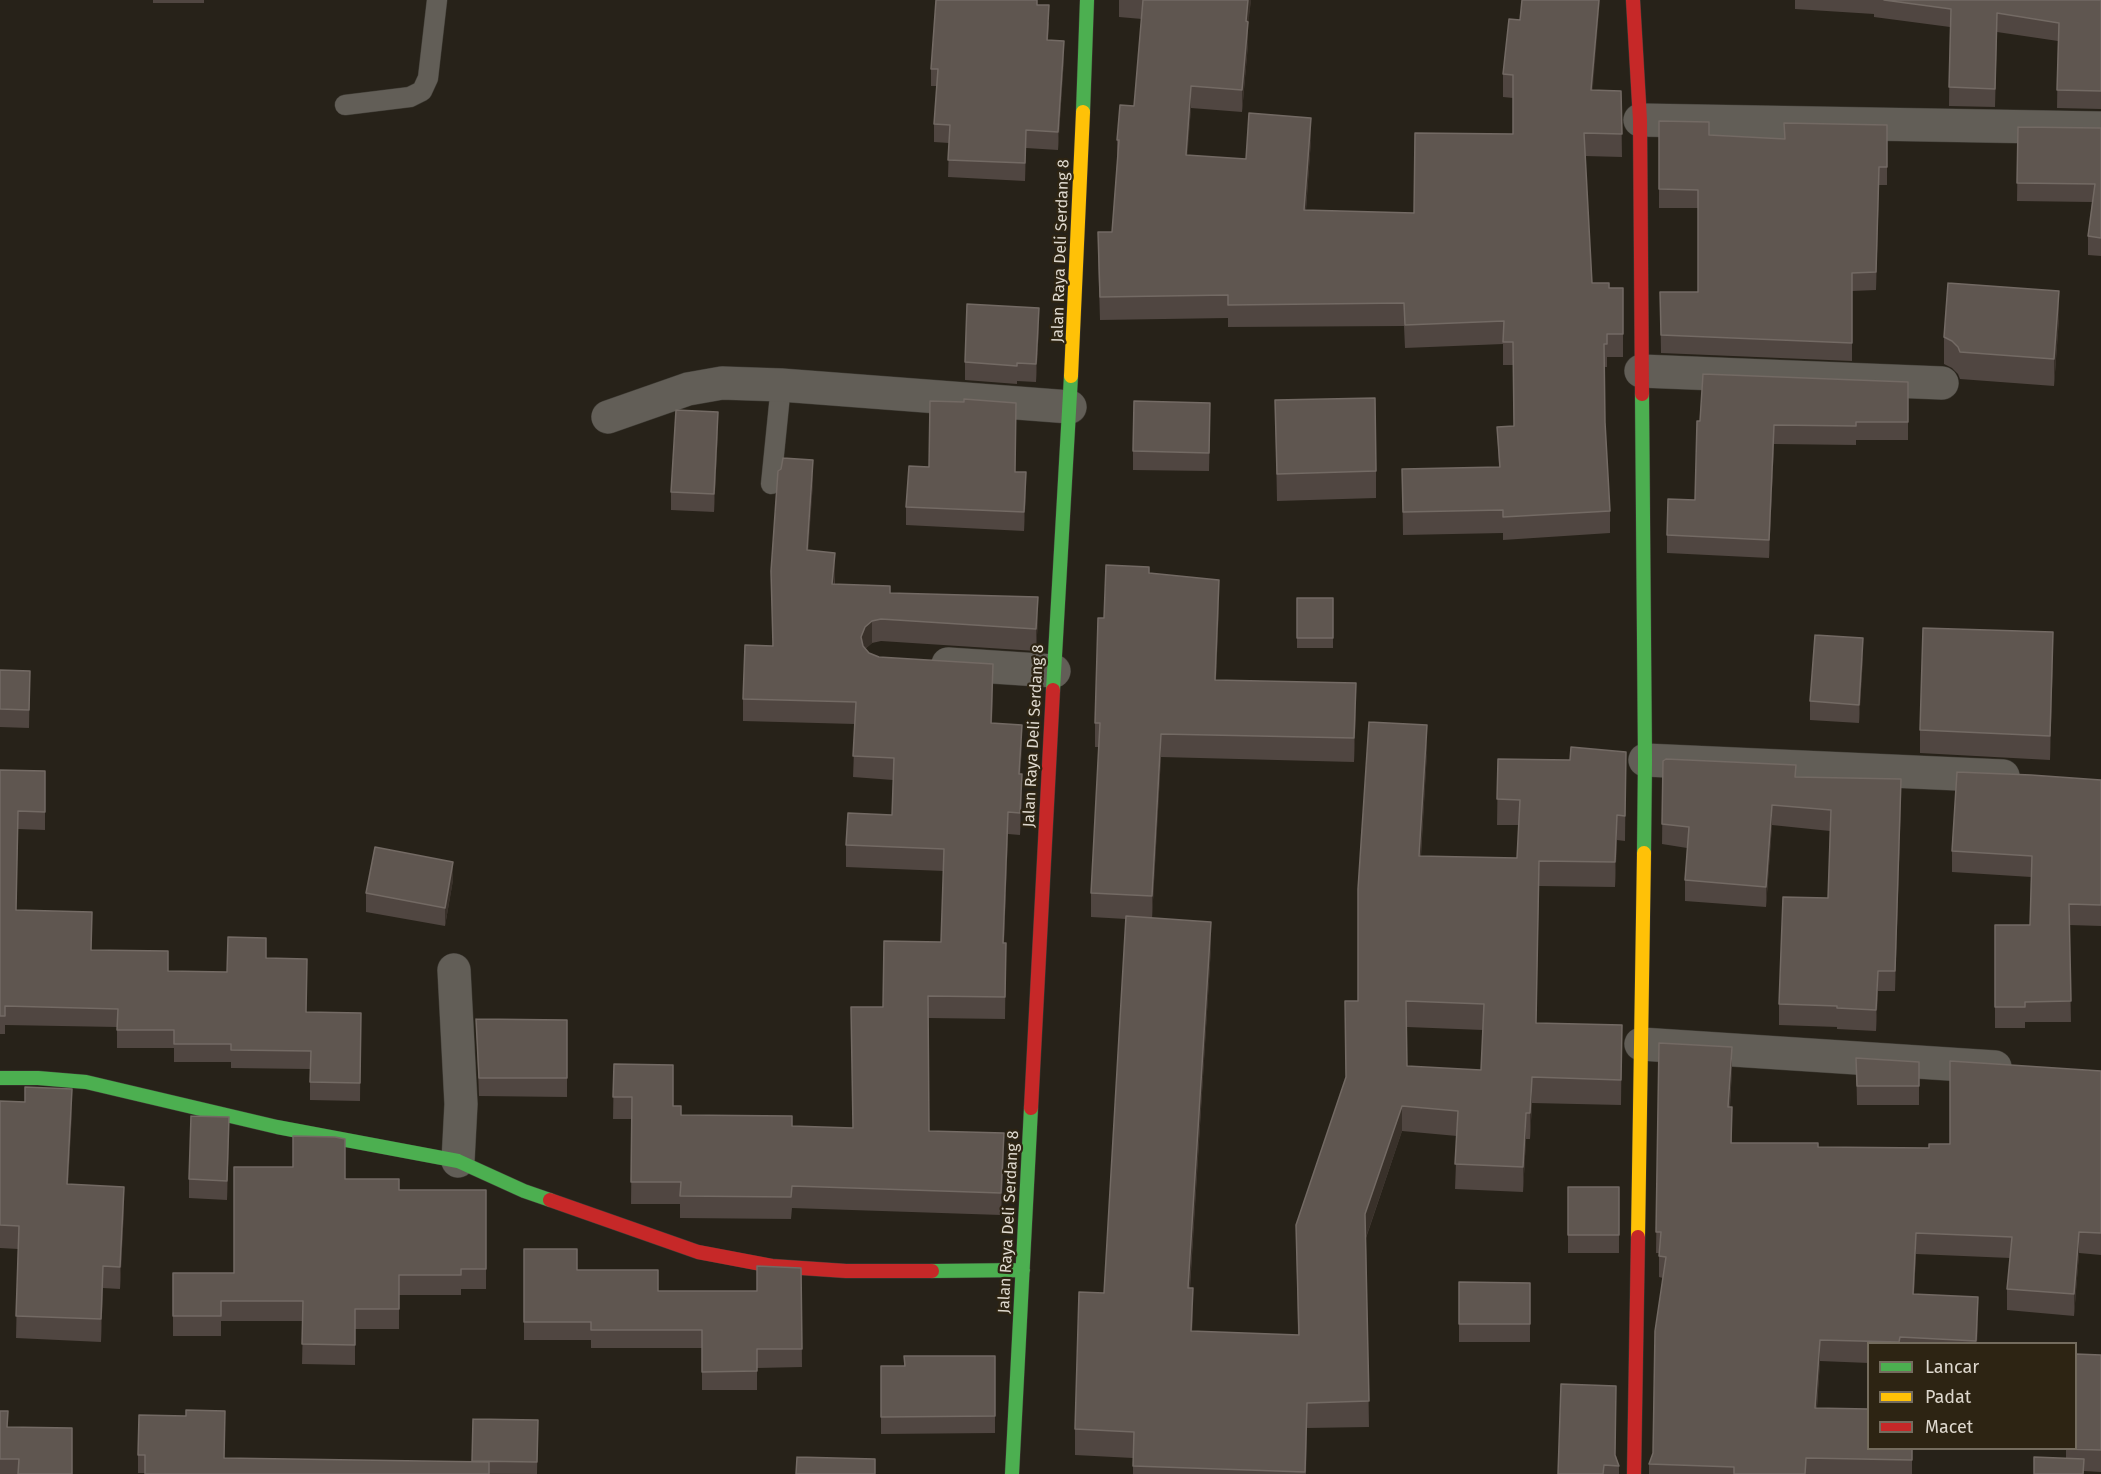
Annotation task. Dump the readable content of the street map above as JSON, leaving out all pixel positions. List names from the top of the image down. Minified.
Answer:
{"streets":{"street":["Jalan Raya Deli Serdang 8"]},"legend":["Lancar","Padat","Macet"]}
